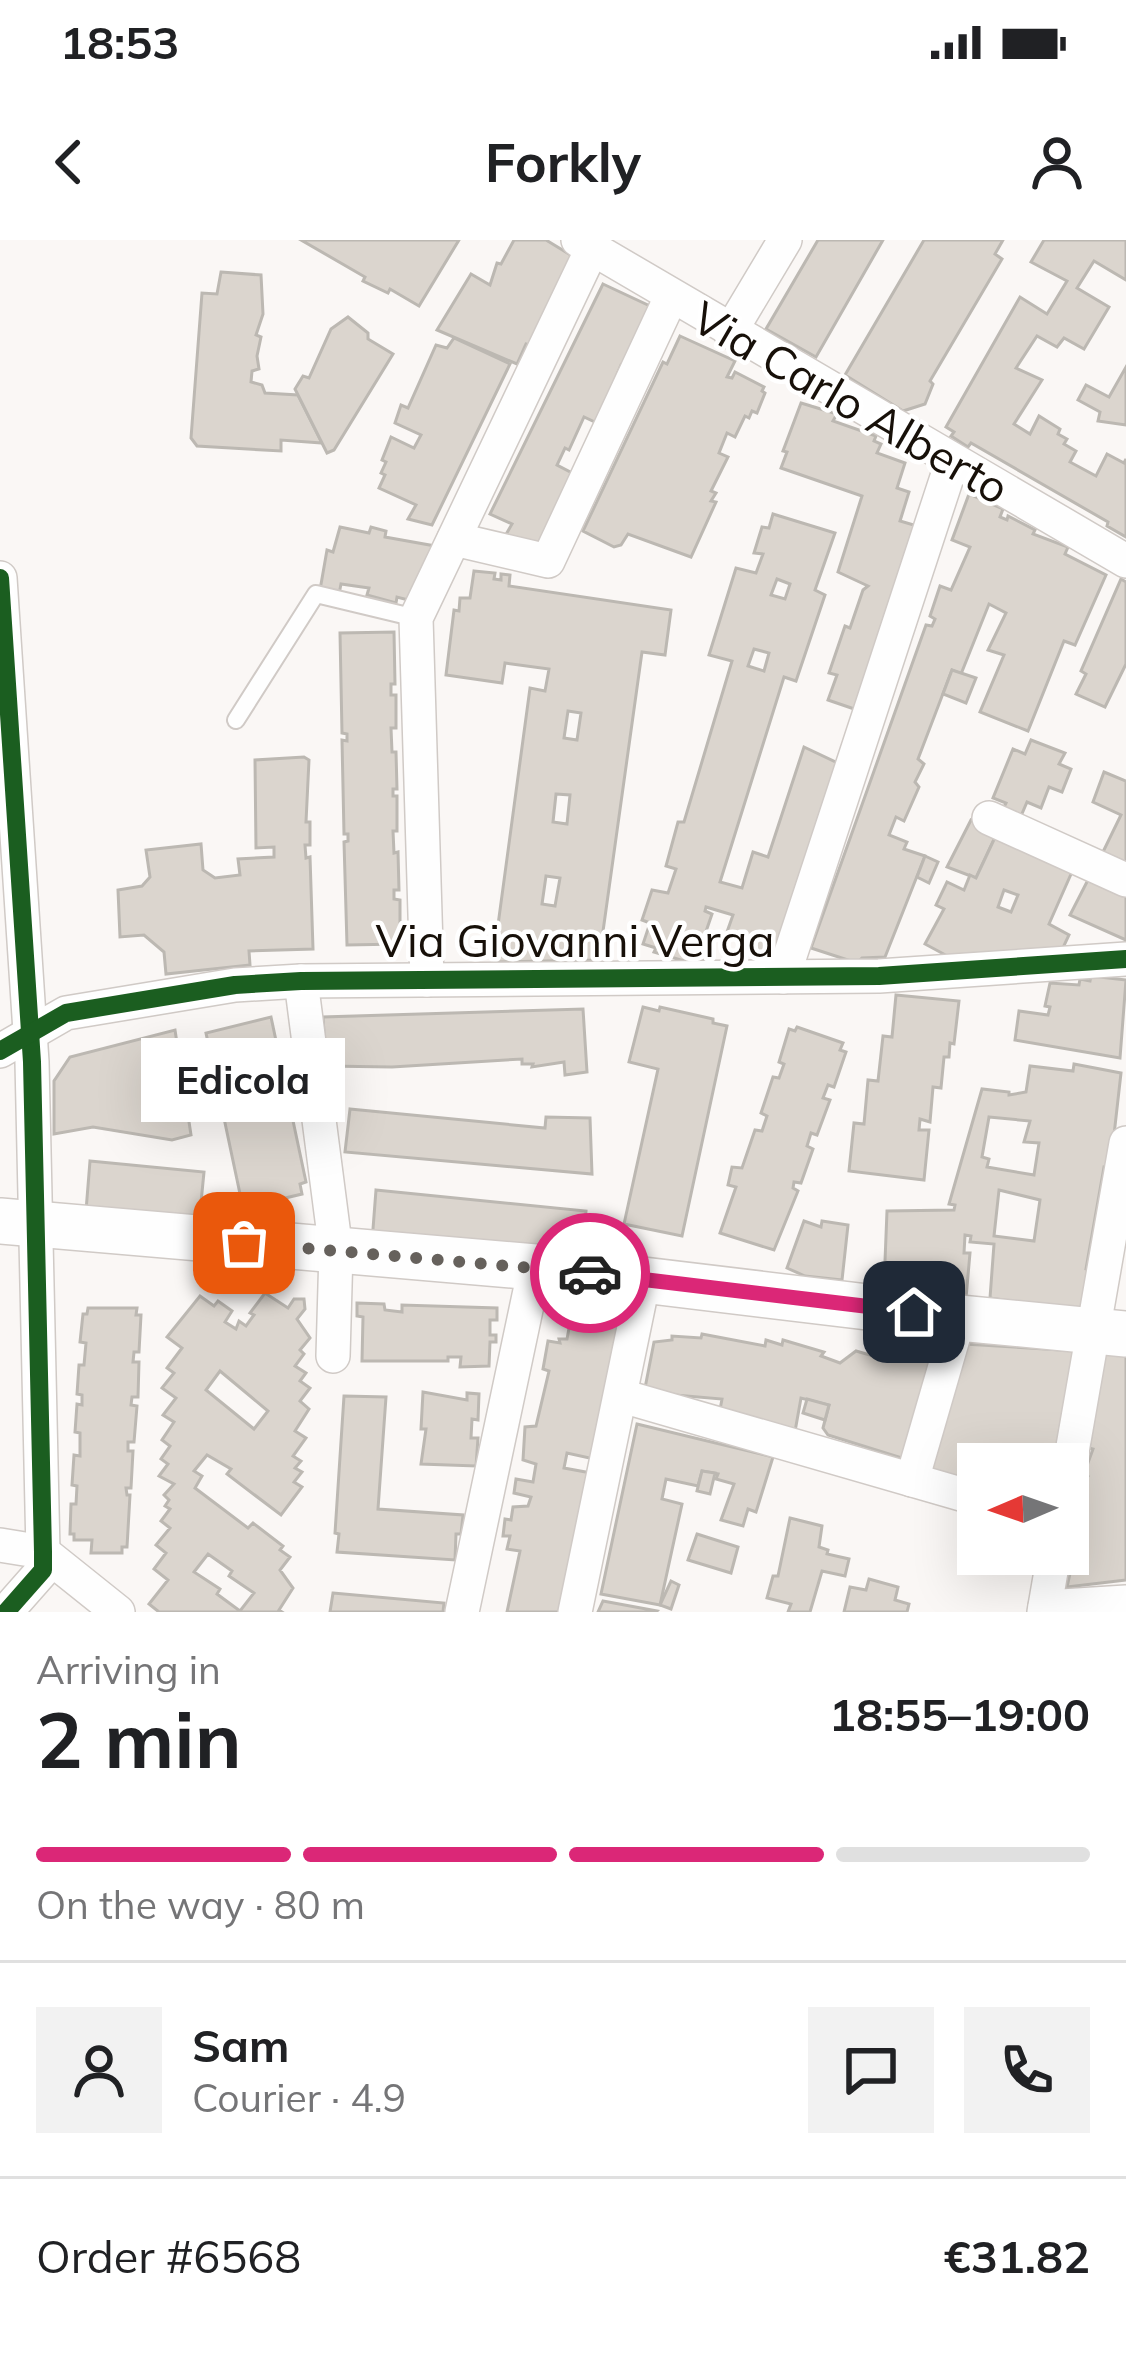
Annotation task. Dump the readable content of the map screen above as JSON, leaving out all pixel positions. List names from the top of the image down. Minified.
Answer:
{"streets":{"street":["Via Carlo Alberto","Via Giovanni Verga"]},"places":["Edicola"],"north":"left","page":{"status":"18:53","header":"Forkly","bubble":"Edicola","heading":["2 min","Arriving in","18:55–19:00"],"panel":["Sam","Courier · 4.9","Order #6568","€31.82"],"bar":"On the way · 80 m"}}
